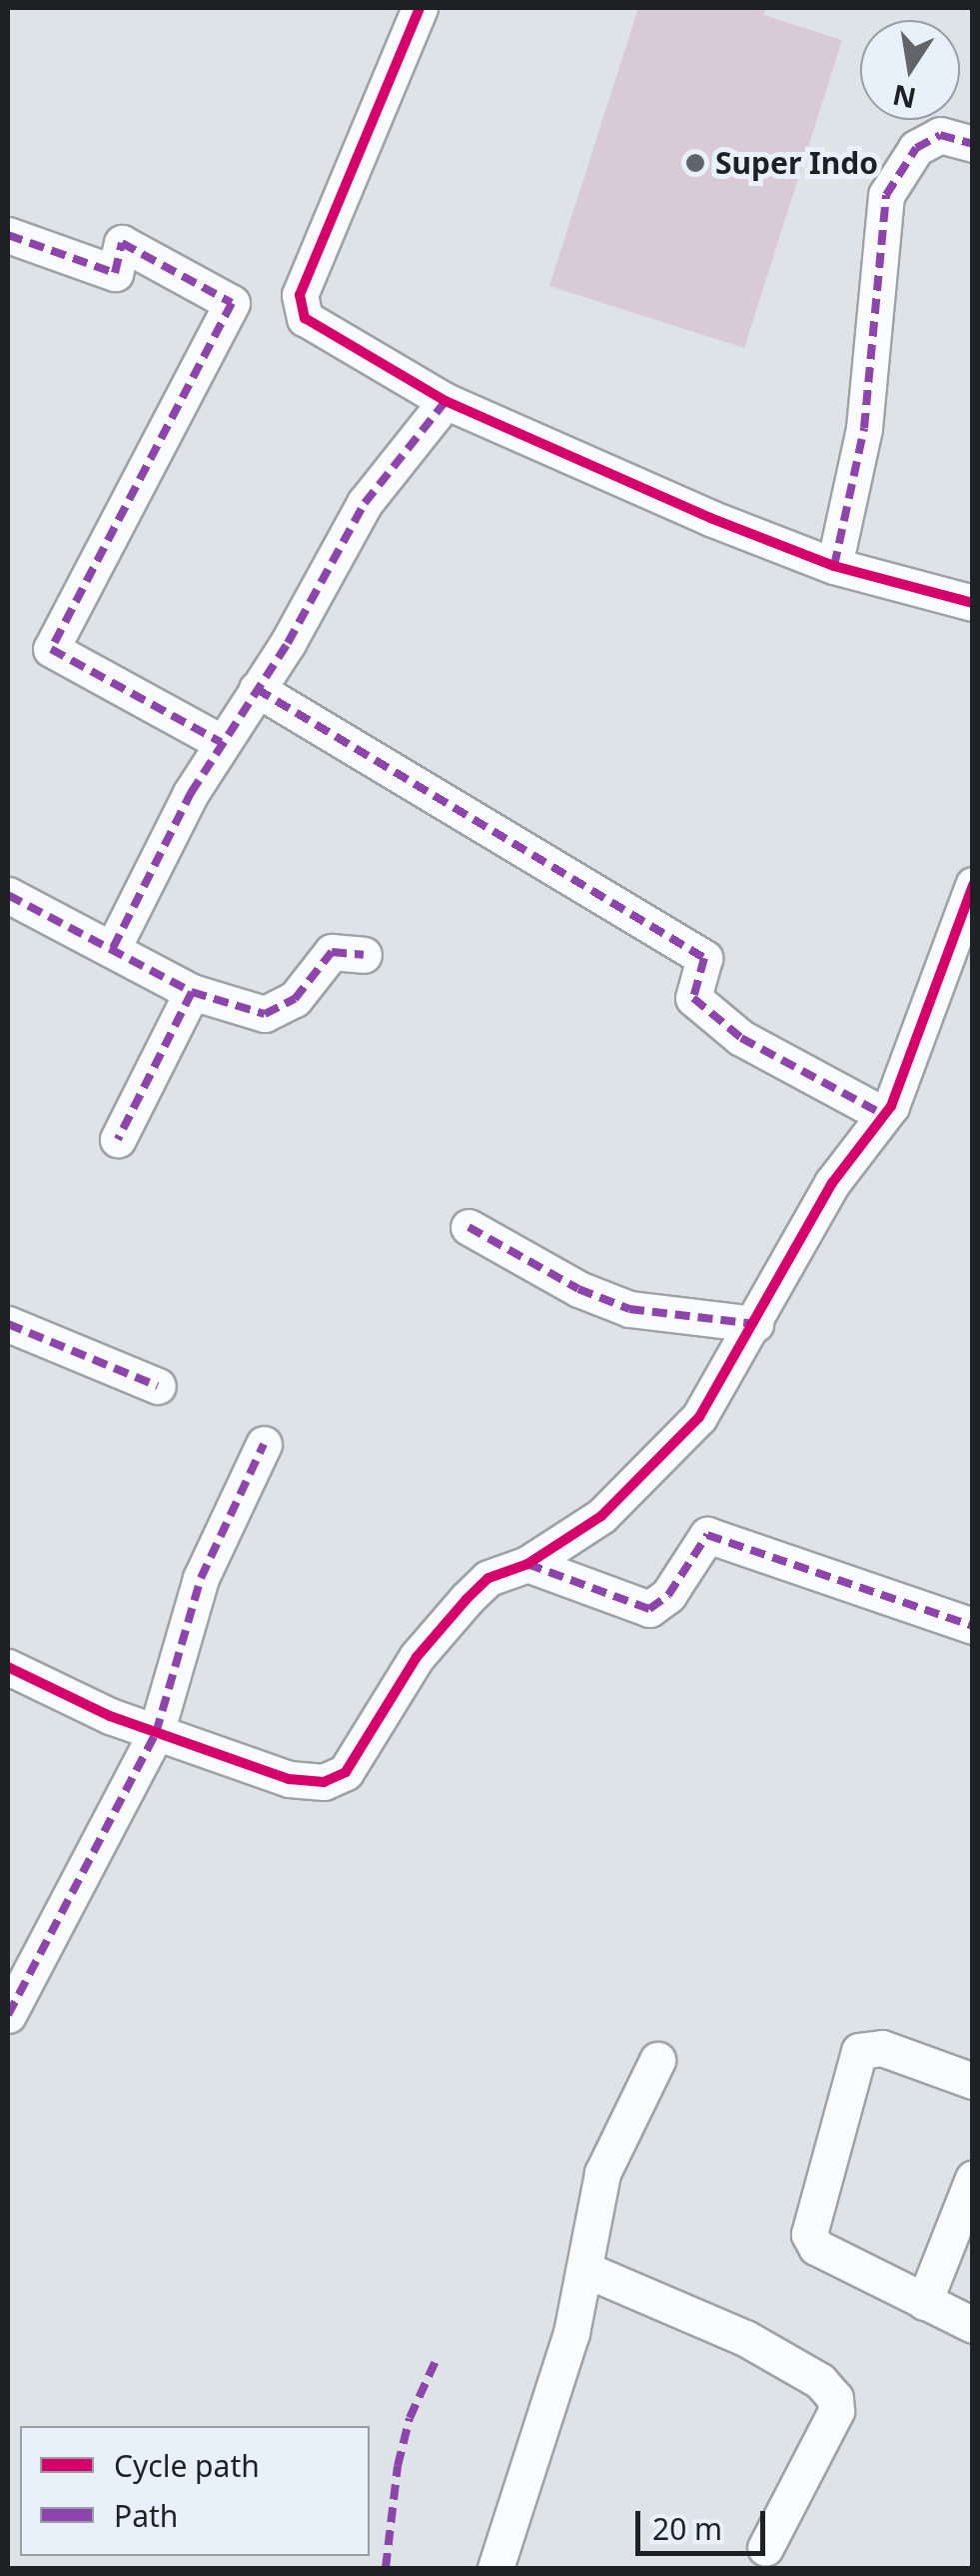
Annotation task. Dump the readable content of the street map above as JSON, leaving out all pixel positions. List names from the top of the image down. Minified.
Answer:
{"places":["Super Indo"],"legend":["Cycle path","Path"],"scale_bar":"20 m","north":"bottom"}
